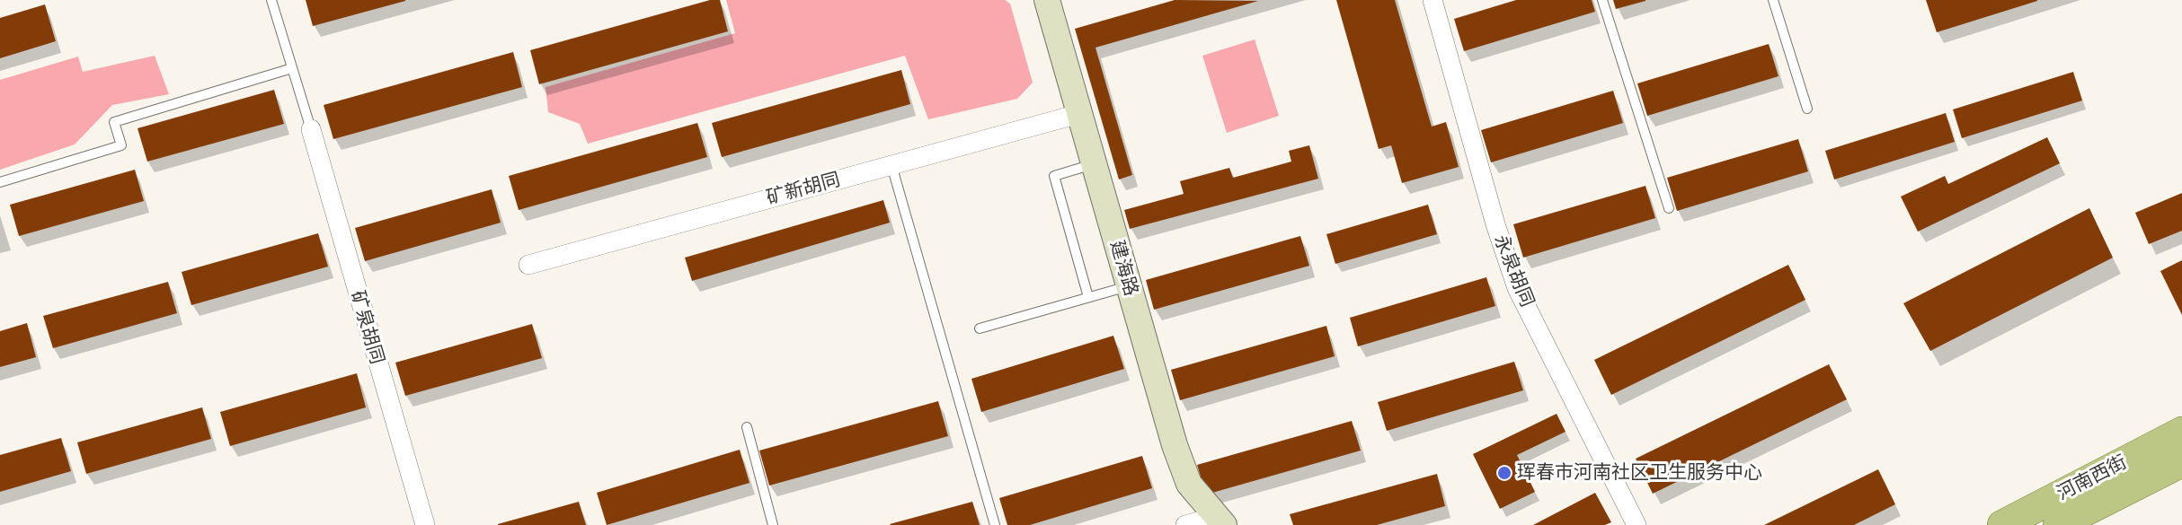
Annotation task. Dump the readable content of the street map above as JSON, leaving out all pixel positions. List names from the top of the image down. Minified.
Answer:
{"streets":{"main road":["河南西街"],"street":["矿新胡同","建海路","永泉胡同","矿泉胡同"]},"crossings":[["矿新胡同","建海路"]],"places":["珲春市河南社区卫生服务中心"]}
